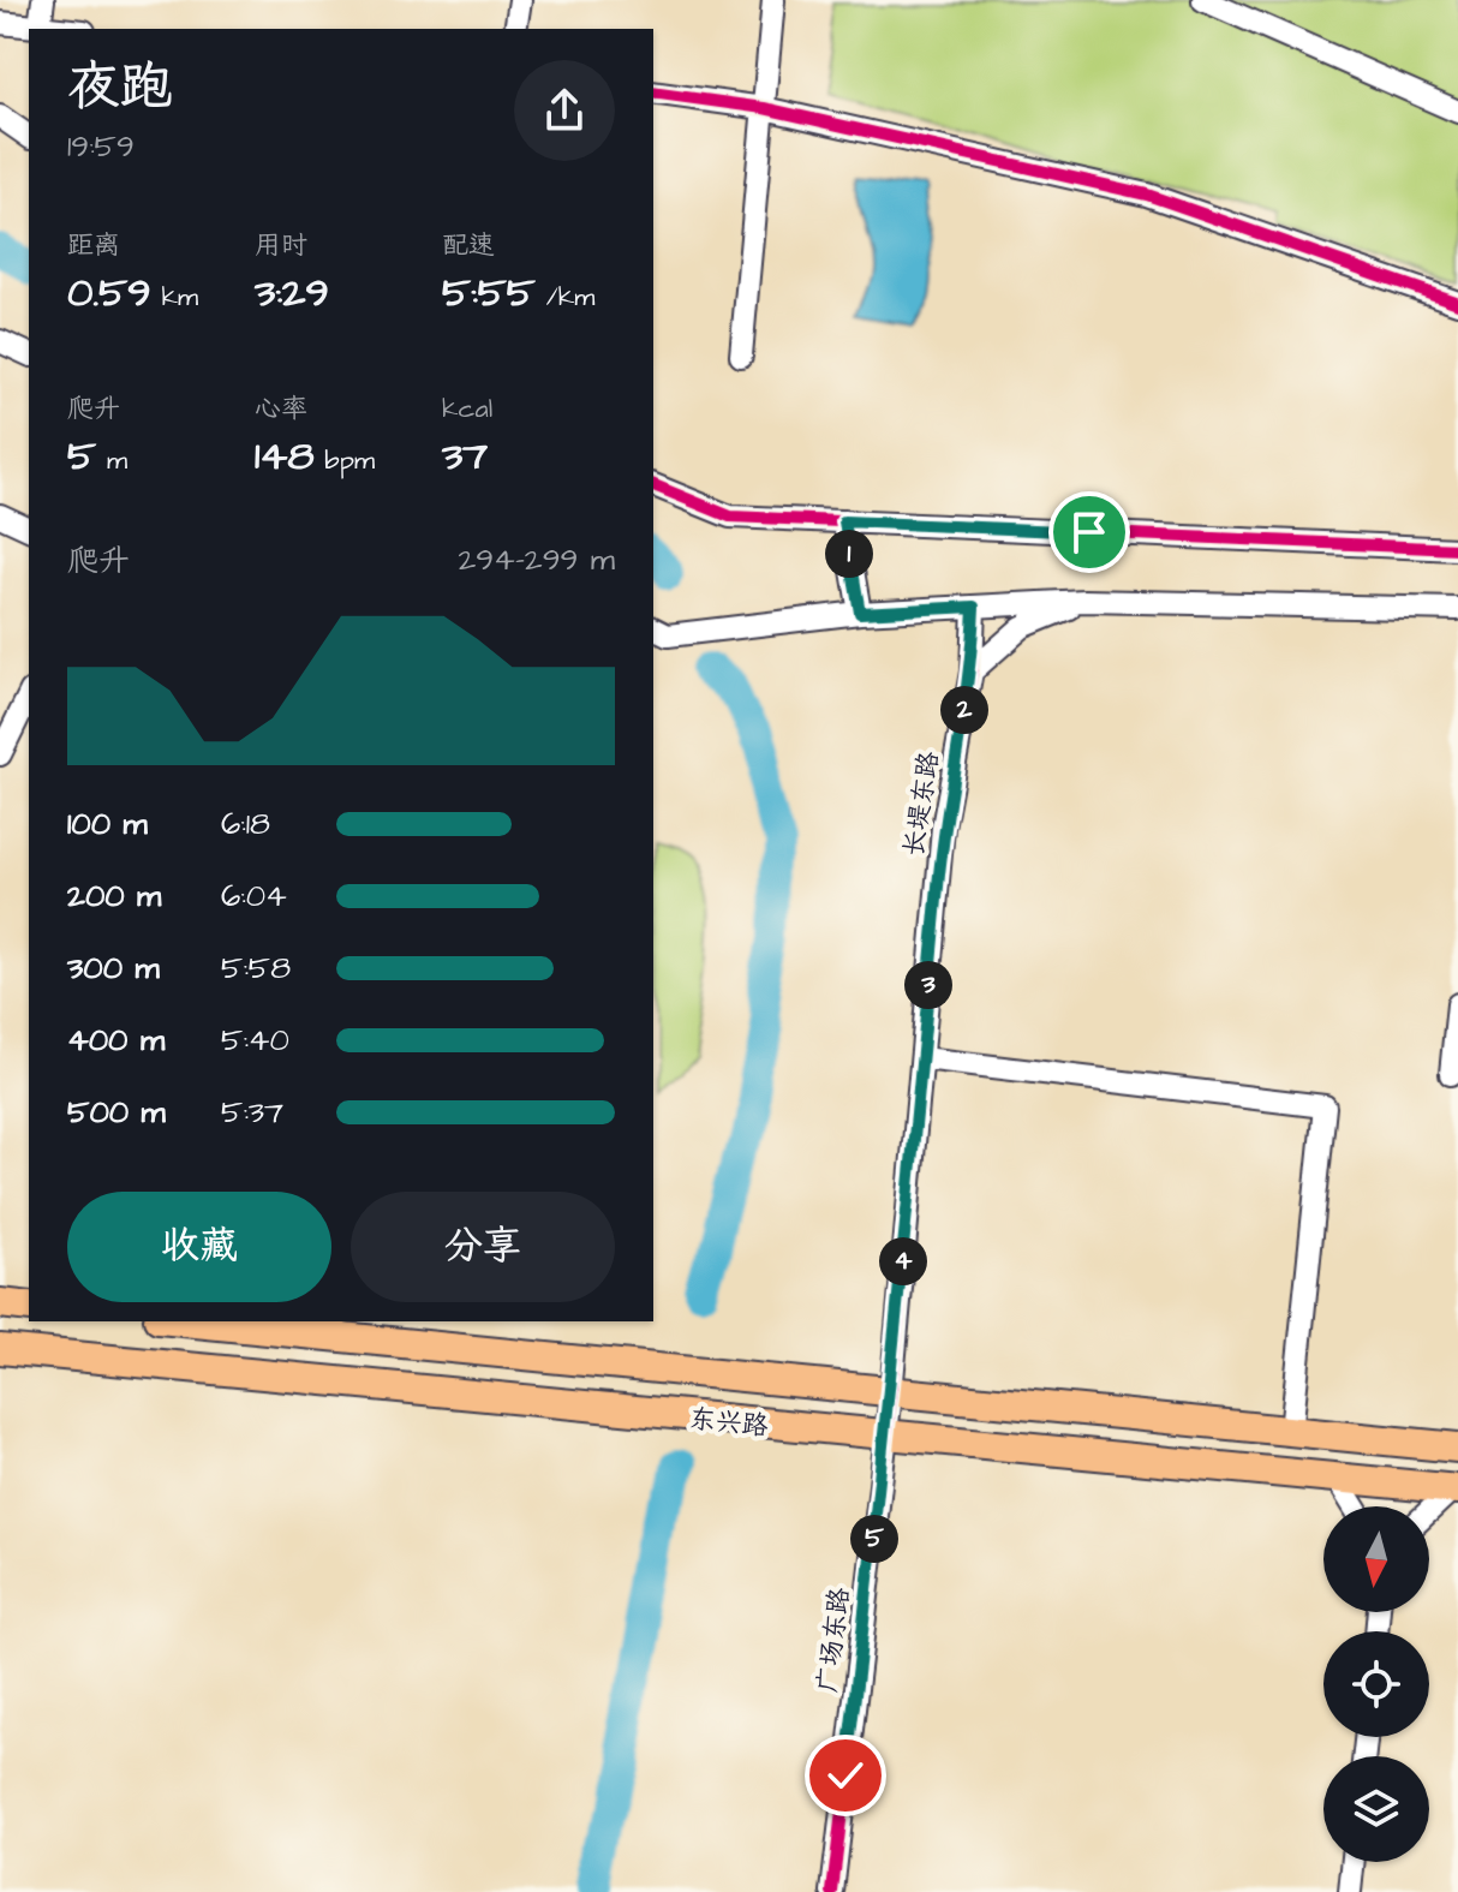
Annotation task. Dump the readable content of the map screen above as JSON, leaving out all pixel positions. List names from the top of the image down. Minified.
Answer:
{"streets":{"main road":["东兴路"],"street":["长堤东路","广场东路"]},"crossings":[["长堤东路","东兴路"],["长堤东路","广场东路"],["东兴路","广场东路"]],"north":"bottom","page":{"heading":["夜跑","19:59"],"stats":[["距离","0.59 km"],["用时","3:29"],["配速","5:55 /km"],["爬升","5 m"],["心率","148 bpm"],["kcal","37"]],"chart":["爬升","294–299 m"],"pins":["1","2","3","4","5"],"list":[{"name":"100 m","note":"6:18"},{"name":"200 m","note":"6:04"},{"name":"300 m","note":"5:58"},{"name":"400 m","note":"5:40"},{"name":"500 m","note":"5:37"}],"buttons":["收藏","分享"]}}
